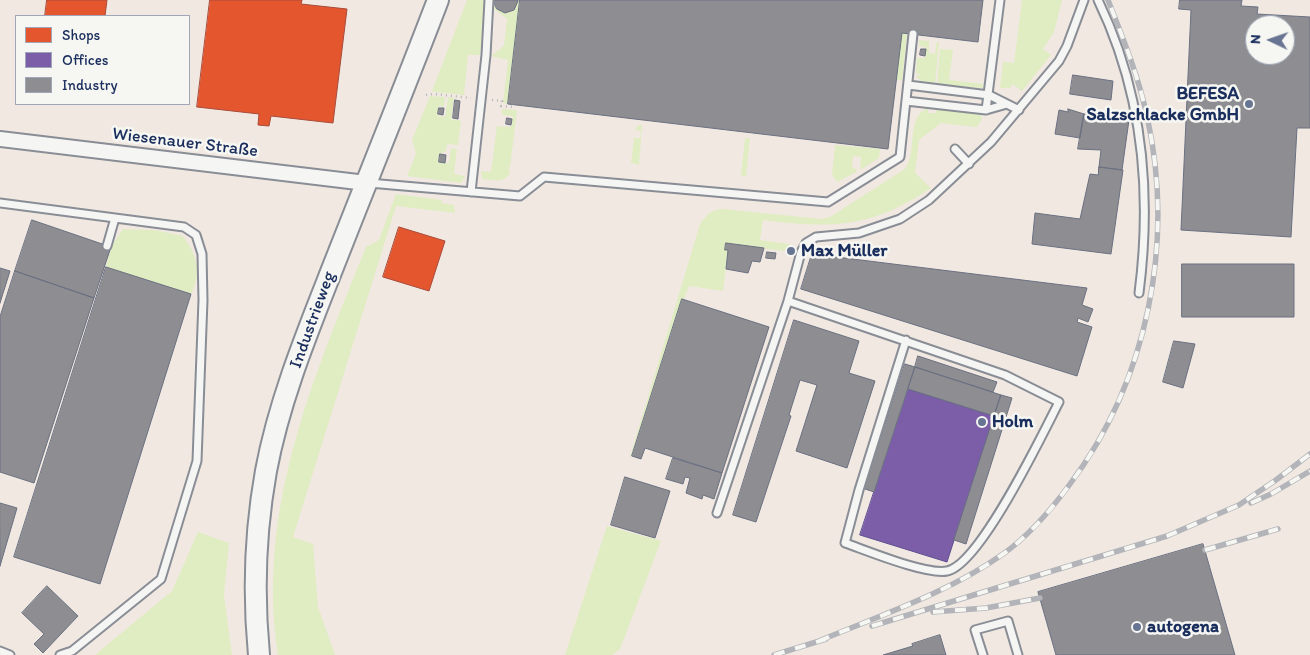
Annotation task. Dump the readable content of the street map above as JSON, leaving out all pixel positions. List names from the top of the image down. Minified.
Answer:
{"streets":{"street":["Wiesenauer Straße","Industrieweg"]},"crossings":[["Wiesenauer Straße","Industrieweg"]],"places":["BEFESA Salzschlacke GmbH","Max Müller","Holm","autogena"],"legend":["Shops","Offices","Industry"],"north":"left"}
